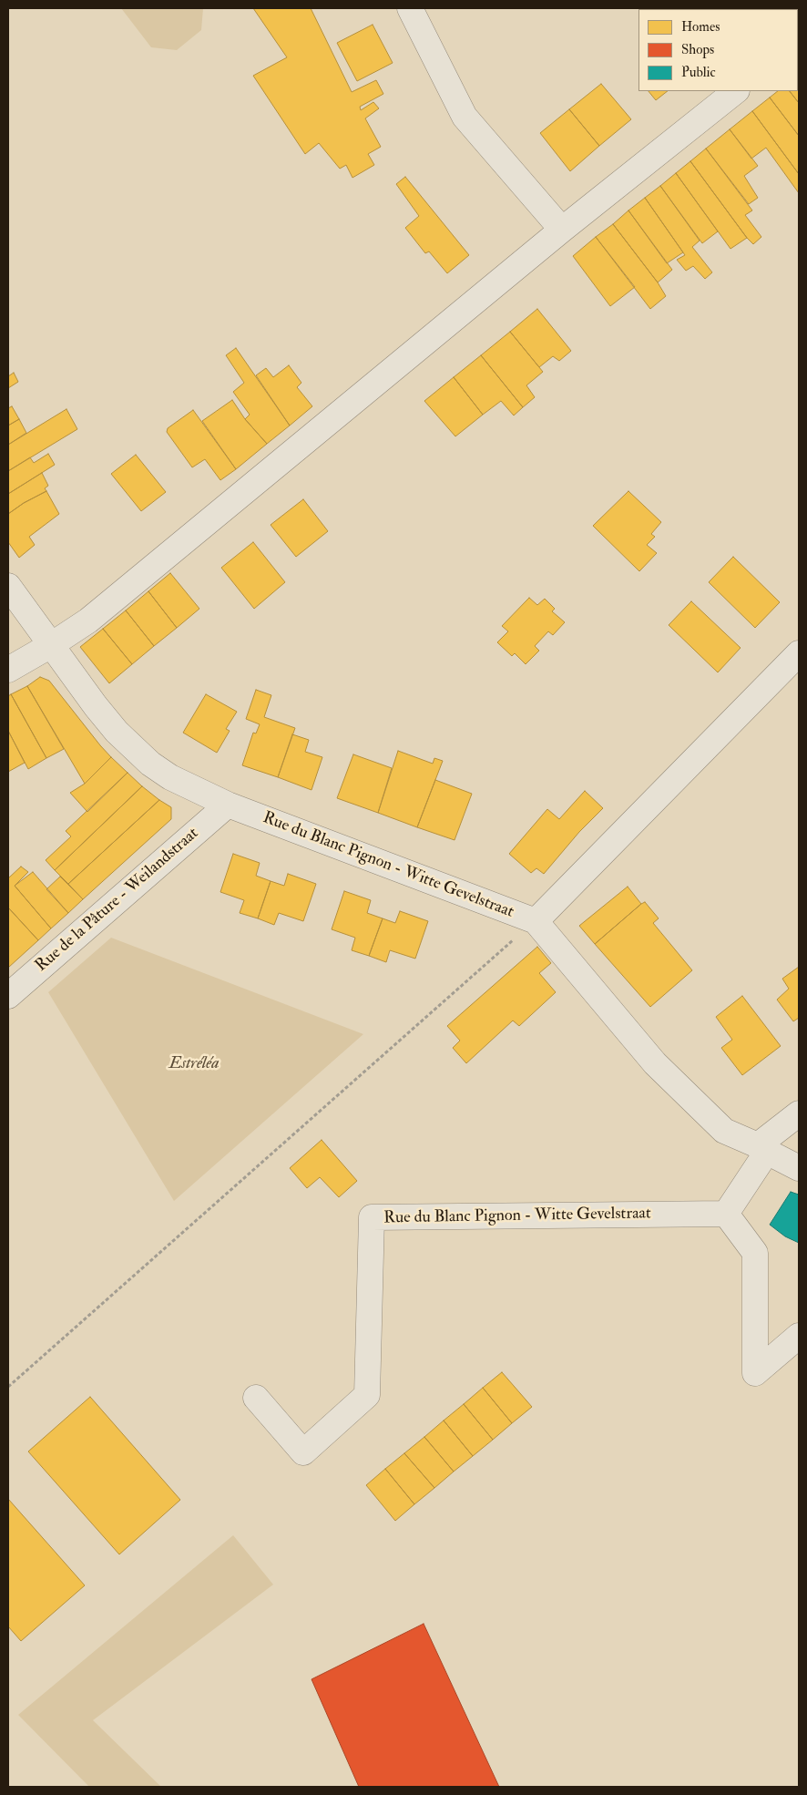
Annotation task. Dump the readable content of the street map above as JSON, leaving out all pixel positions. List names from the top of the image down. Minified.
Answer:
{"streets":{"street":["Rue du Blanc Pignon - Witte Gevelstraat","Rue de la Pâture - Weilandstraat"]},"crossings":[["Rue du Blanc Pignon - Witte Gevelstraat","Rue de la Pâture - Weilandstraat"]],"parks":["Estréléa"],"legend":["Homes","Shops","Public"]}
